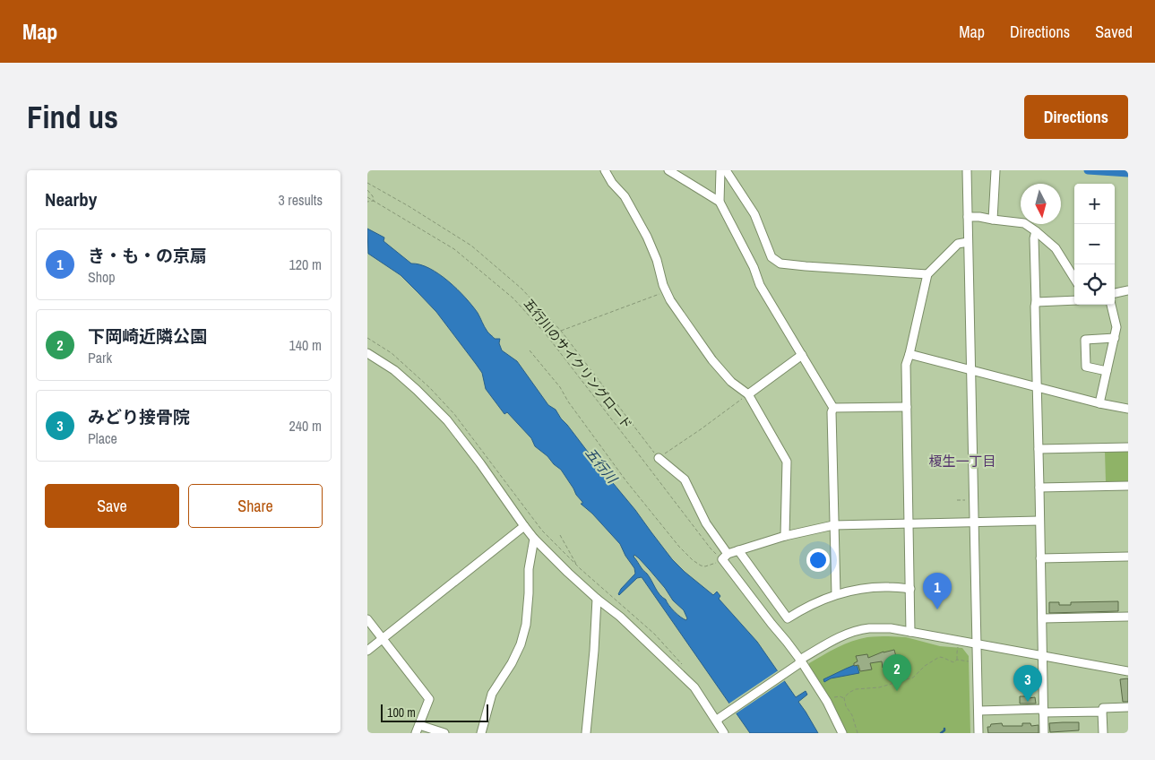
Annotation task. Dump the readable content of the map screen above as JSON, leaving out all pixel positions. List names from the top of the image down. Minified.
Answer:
{"streets":{"path":["五行川のサイクリングロード"]},"districts":["榎生一丁目"],"water":["五行川"],"scale_bar":"100 m","north":"bottom","page":{"header":"Map","nav":["Map","Directions","Saved"],"buttons":["Directions",["Save","Share"]],"title":"Find us","heading":["Nearby","3 results"],"map_buttons":["+","−"],"list":[{"mark":"1","name":"き・も・の京扇","note":"Shop","value":"120 m"},{"mark":"2","name":"下岡崎近隣公園","note":"Park","value":"140 m"},{"mark":"3","name":"みどり接骨院","note":"Place","value":"240 m"}],"pins":["1","2","3"],"scale":"100 m"}}
